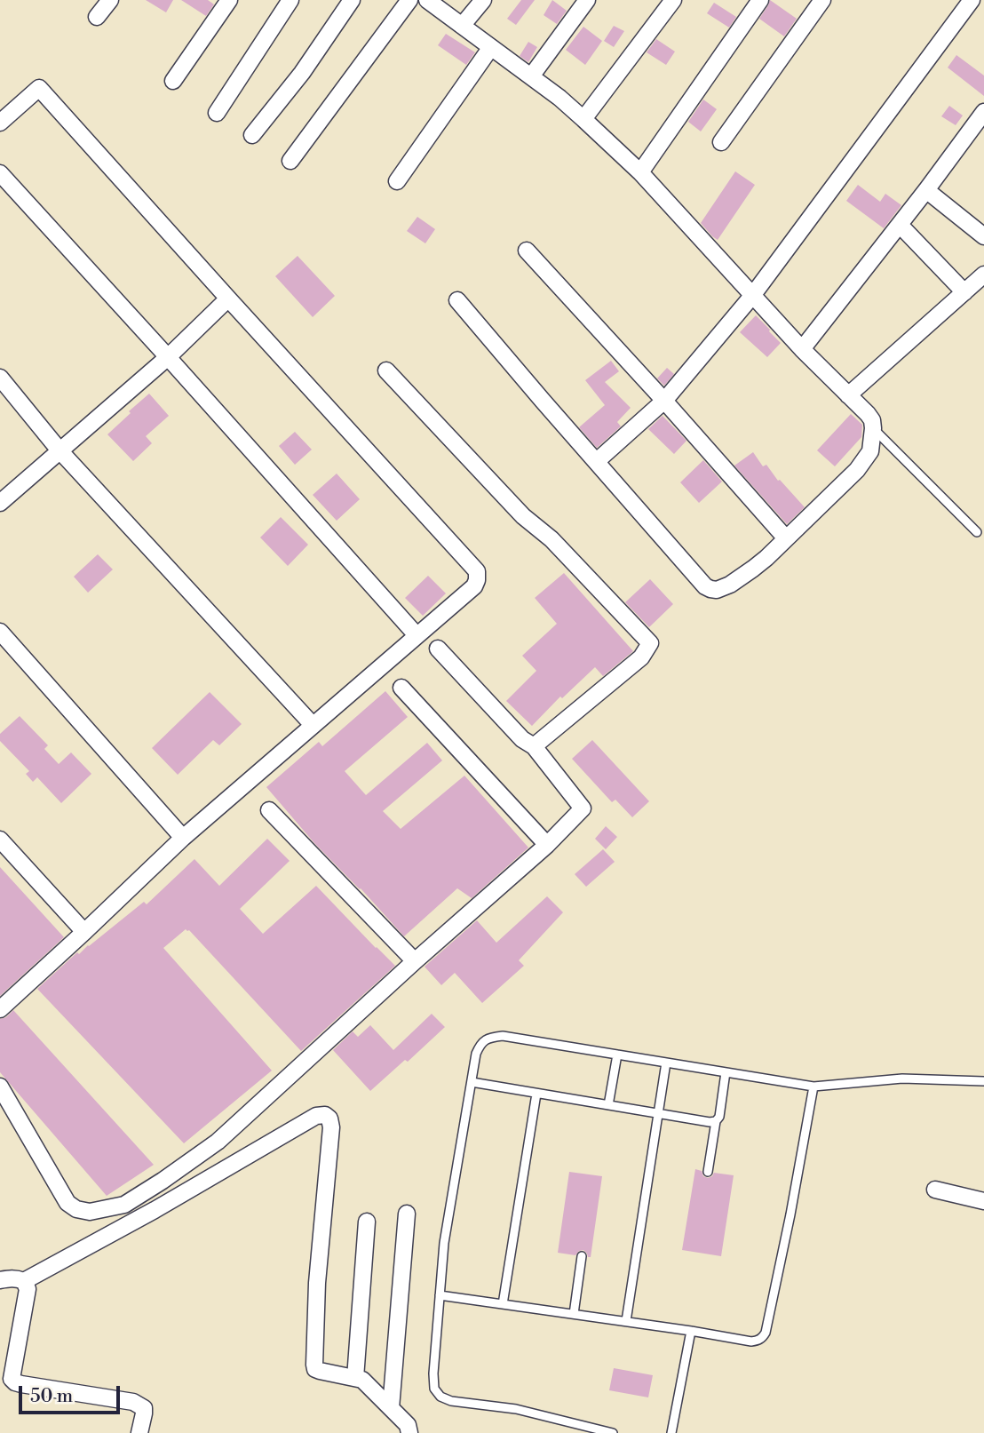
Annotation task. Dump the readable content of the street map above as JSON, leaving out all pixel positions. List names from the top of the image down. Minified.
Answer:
{"scale_bar":"50 m"}
